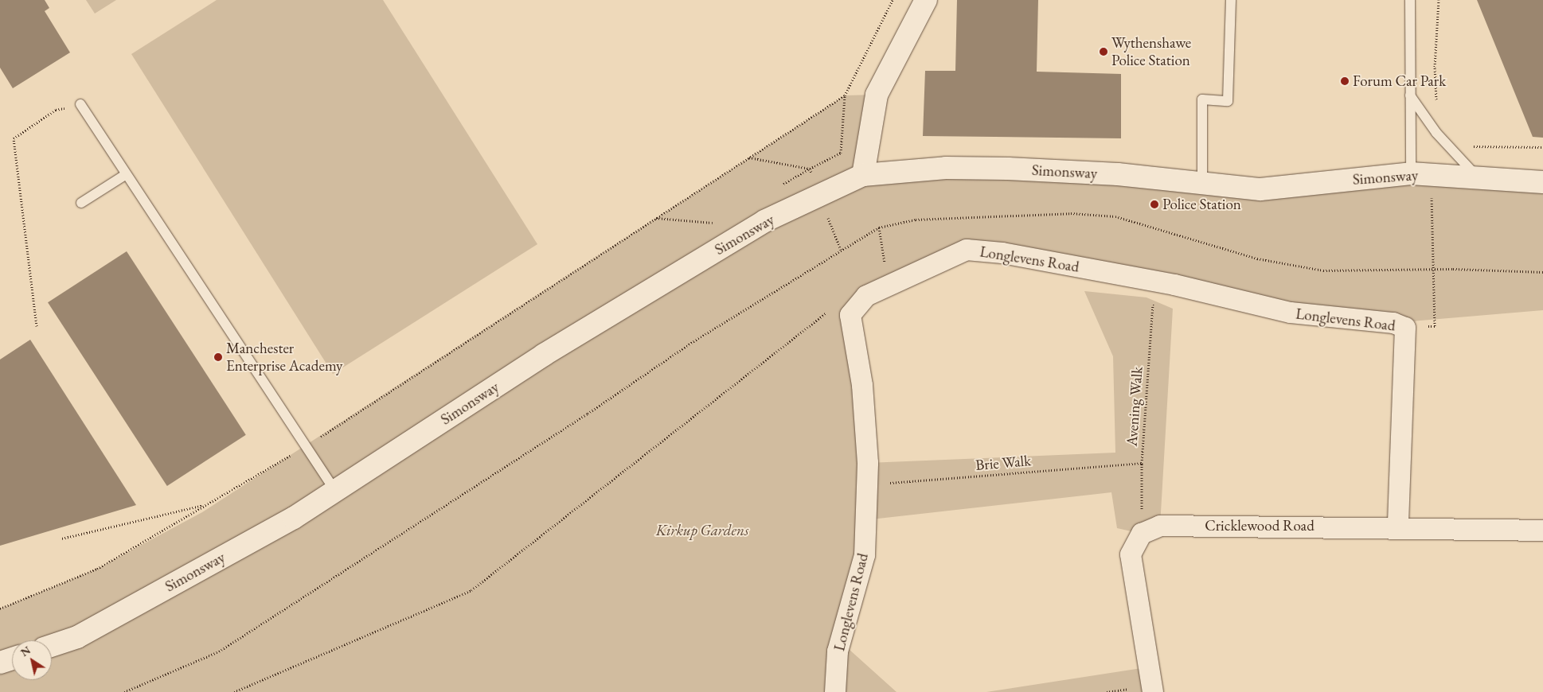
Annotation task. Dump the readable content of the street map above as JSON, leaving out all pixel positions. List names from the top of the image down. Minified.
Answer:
{"streets":{"street":["Simonsway","Longlevens Road","Cricklewood Road"],"path":["Avening Walk","Brie Walk"]},"crossings":[["Longlevens Road","Avening Walk"],["Longlevens Road","Brie Walk"],["Longlevens Road","Cricklewood Road"],["Avening Walk","Brie Walk"],["Avening Walk","Cricklewood Road"]],"parks":["Kirkup Gardens"],"places":["Wythenshawe Police Station","Forum Car Park","Police Station","Manchester Enterprise Academy"],"north":"top left"}
